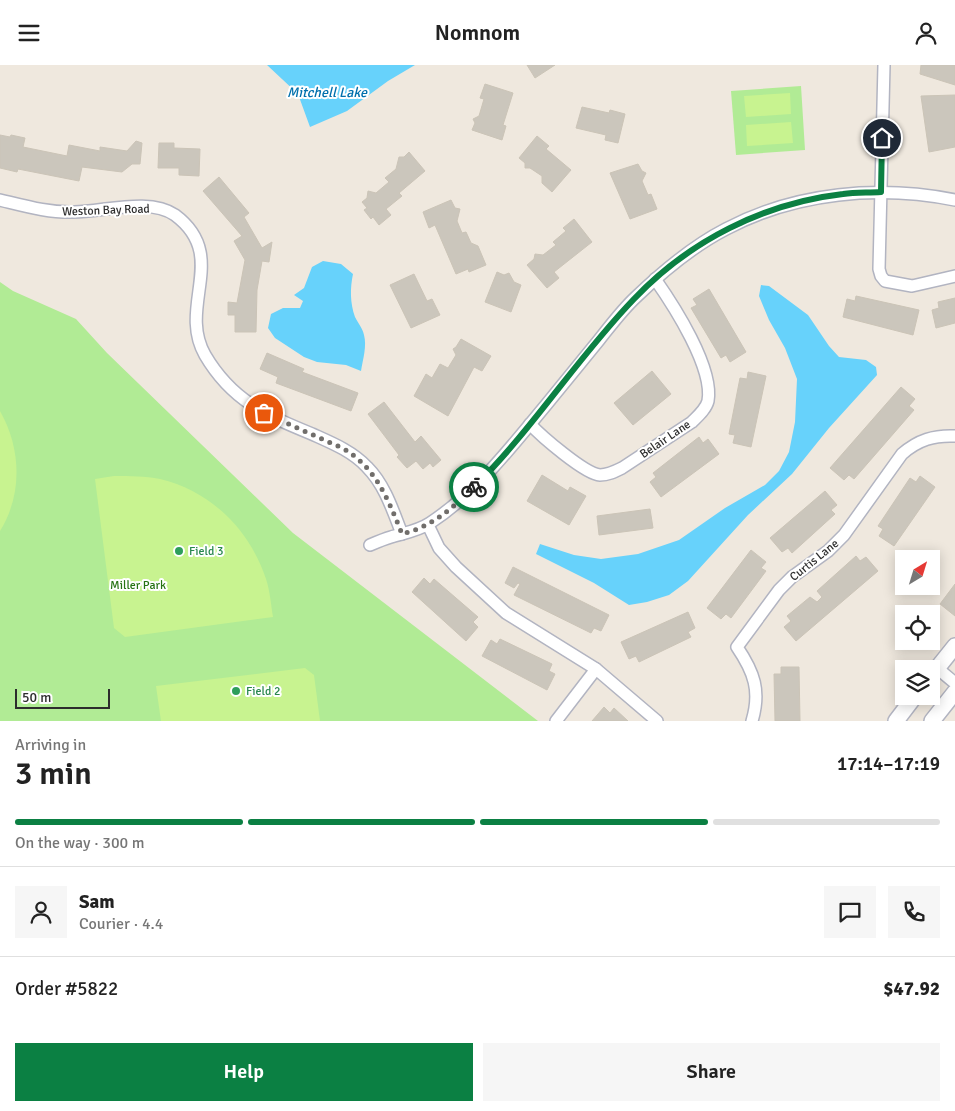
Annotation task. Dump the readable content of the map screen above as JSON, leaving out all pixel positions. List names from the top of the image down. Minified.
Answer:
{"streets":{"street":["Weston Bay Road","Belair Lane","Curtis Lane"]},"water":["Mitchell Lake"],"parks":["Miller Park"],"places":["Field 3","Field 2"],"scale_bar":"50 m","north":"top right","page":{"header":"Nomnom","scale":"50 m","heading":["3 min","Arriving in","17:14–17:19"],"panel":["Sam","Courier · 4.4","Order #5822","$47.92"],"bar":"On the way · 300 m","buttons":["Help","Share"]}}
